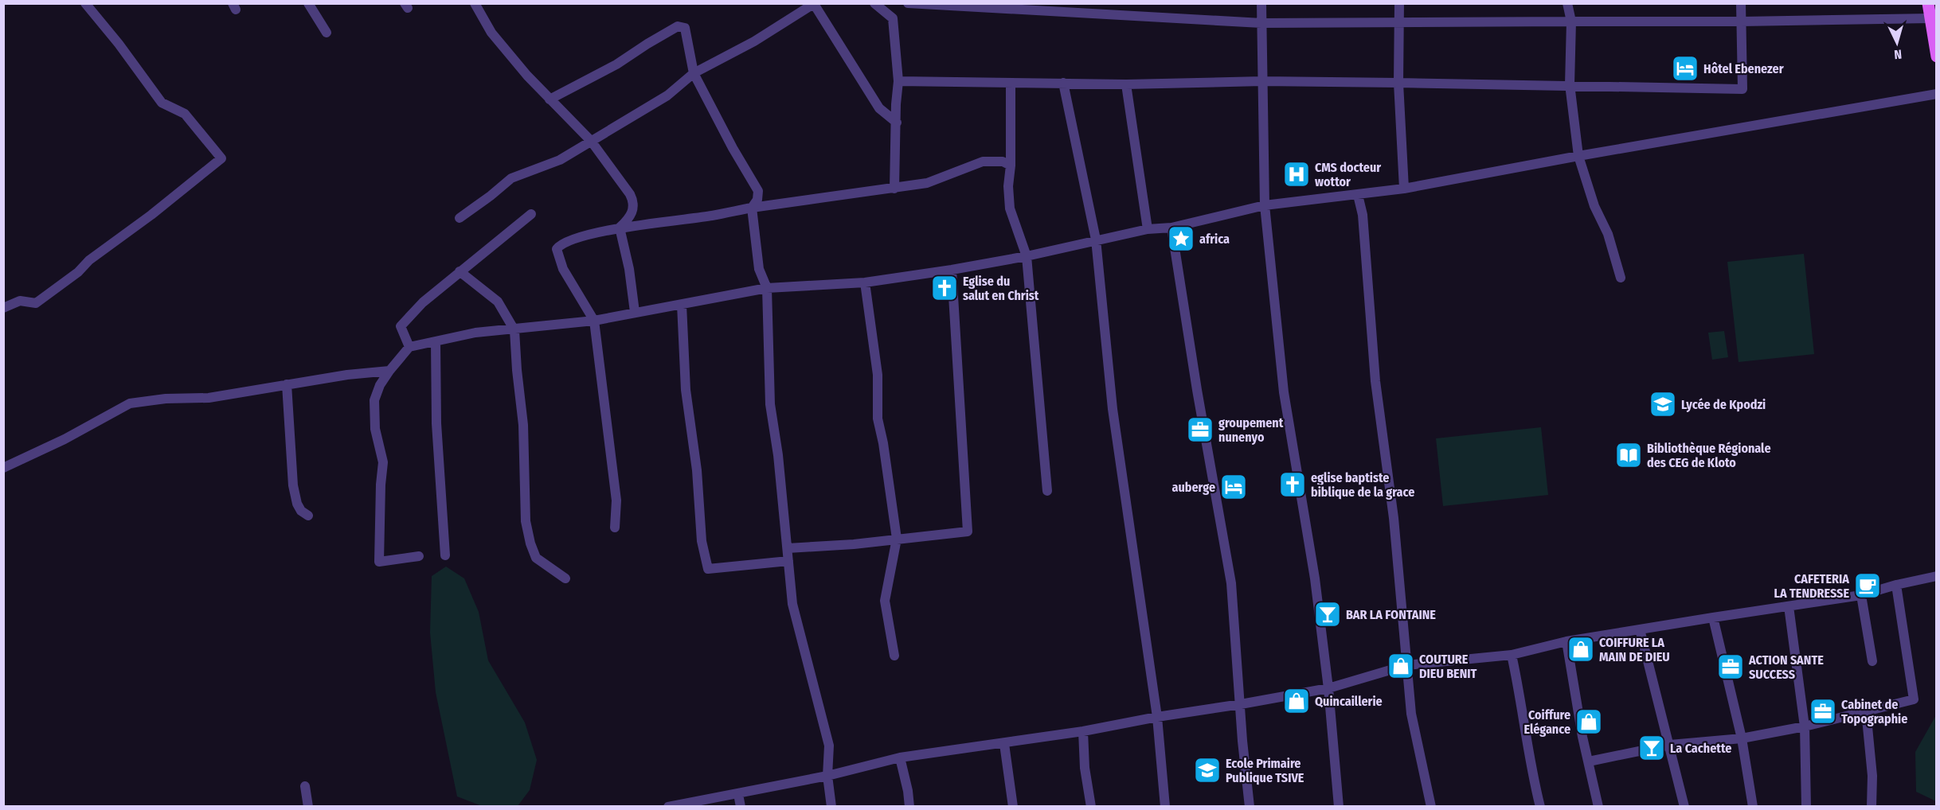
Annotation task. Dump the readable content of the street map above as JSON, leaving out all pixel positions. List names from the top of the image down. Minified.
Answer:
{"places":{"hotel":["Hôtel Ebenezer","auberge"],"hospital":["CMS docteur wottor"],"place":["africa"],"church":["Eglise du salut en Christ","eglise baptiste biblique de la grace"],"school or university":["Lycée de Kpodzi","Ecole Primaire Publique TSIVE"],"office":["groupement nunenyo","ACTION SANTE SUCCESS","Cabinet de Topographie"],"library":["Bibliothèque Régionale des CEG de Kloto"],"cafe":["CAFETERIA LA TENDRESSE"],"bar":["BAR LA FONTAINE","La Cachette"],"shop":["COIFFURE LA MAIN DE DIEU","COUTURE DIEU BENIT","Quincaillerie","Coiffure Elégance"]},"north":"bottom"}
